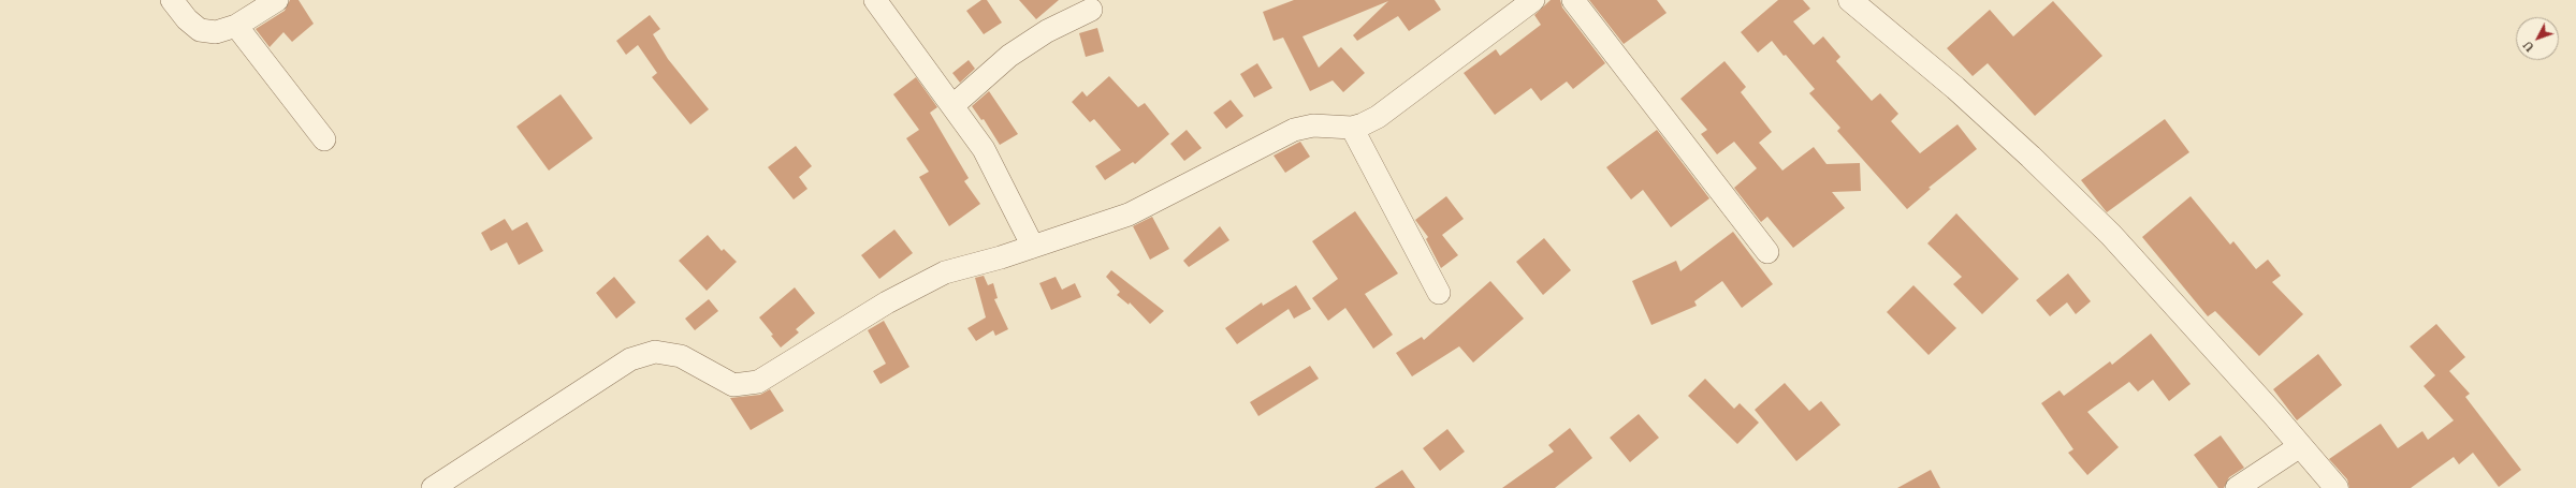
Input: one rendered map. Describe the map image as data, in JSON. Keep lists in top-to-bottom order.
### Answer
{
  "north": "bottom left"
}
